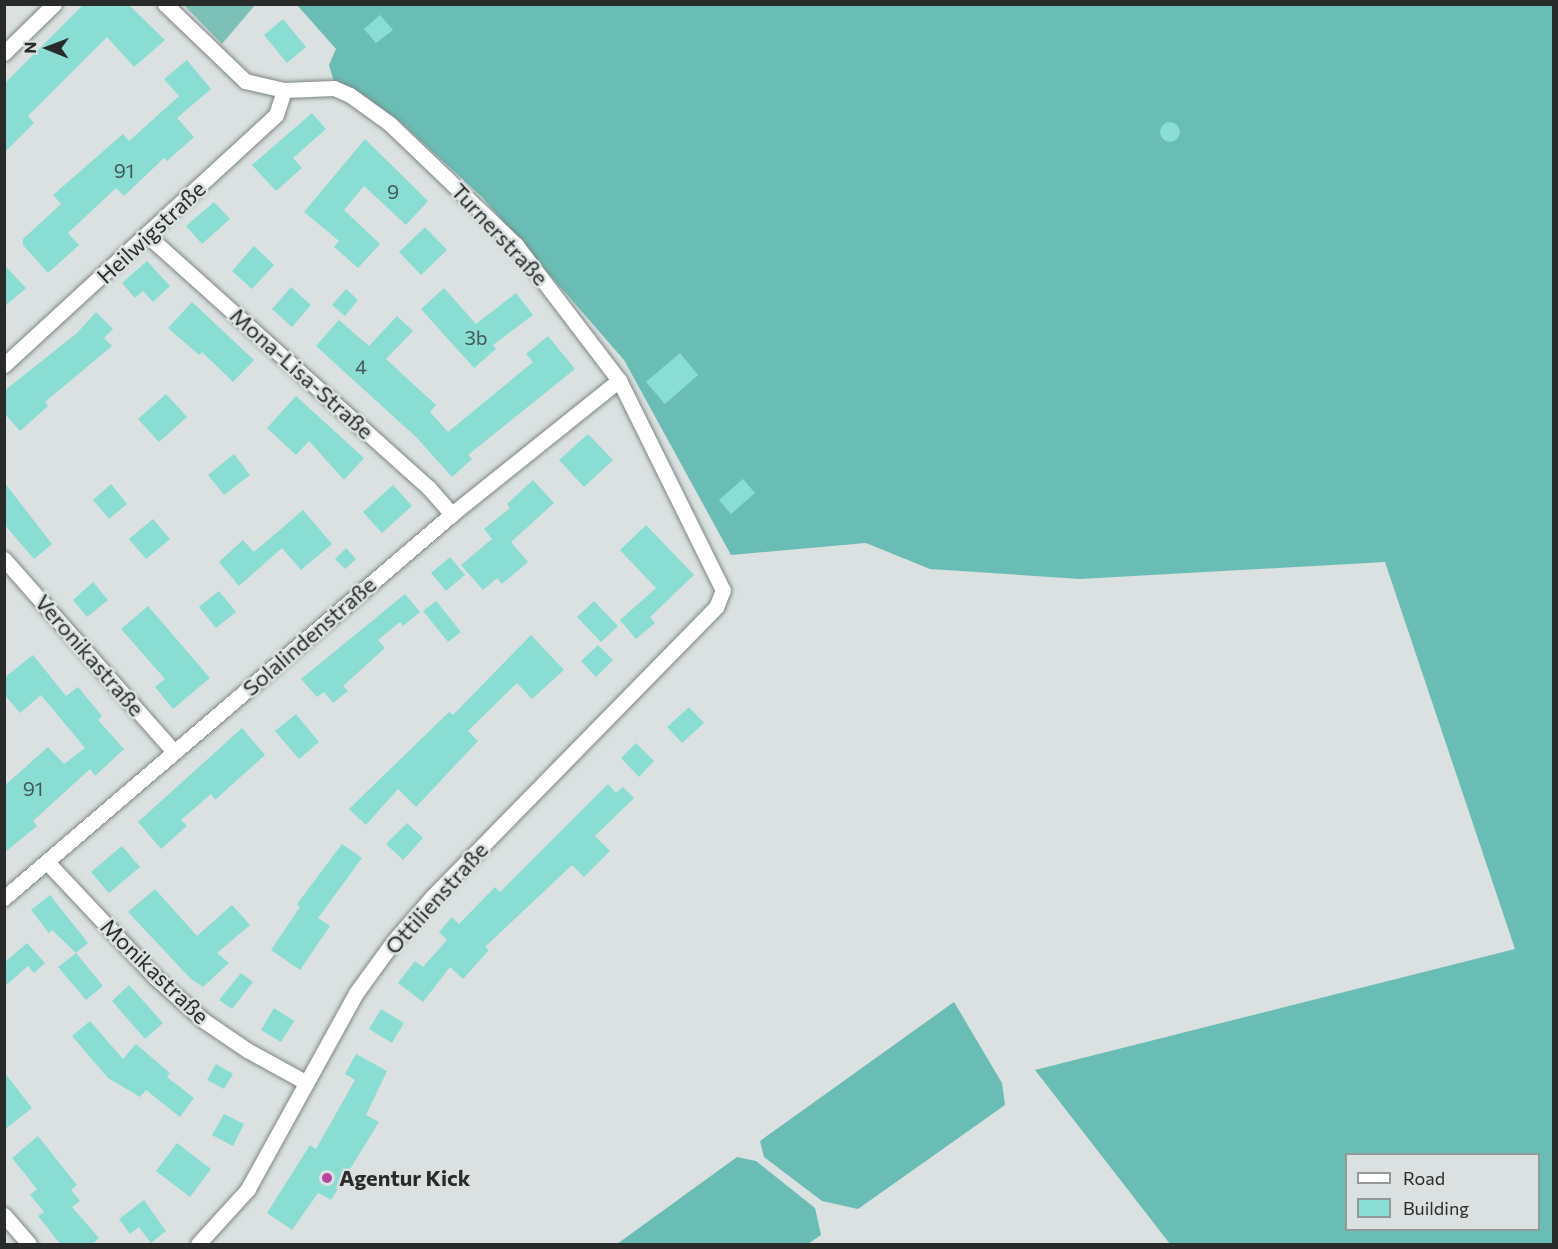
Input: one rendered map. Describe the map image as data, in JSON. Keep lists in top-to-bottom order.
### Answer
{
  "streets": {
    "street": [
      "Heilwigstraße",
      "Turnerstraße",
      "Mona-Lisa-Straße",
      "Solalindenstraße",
      "Veronikastraße",
      "Ottilienstraße",
      "Monikastraße"
    ]
  },
  "crossings": [
    ["Heilwigstraße", "Turnerstraße"],
    ["Heilwigstraße", "Mona-Lisa-Straße"],
    ["Turnerstraße", "Solalindenstraße"],
    ["Turnerstraße", "Ottilienstraße"],
    ["Mona-Lisa-Straße", "Solalindenstraße"],
    ["Solalindenstraße", "Veronikastraße"],
    ["Solalindenstraße", "Monikastraße"],
    ["Ottilienstraße", "Monikastraße"]
  ],
  "places": ["Agentur Kick"],
  "house_numbers": [
    "91",
    "9",
    "3b",
    "4",
    "91"
  ],
  "legend": ["Road", "Building"],
  "north": "left"
}
